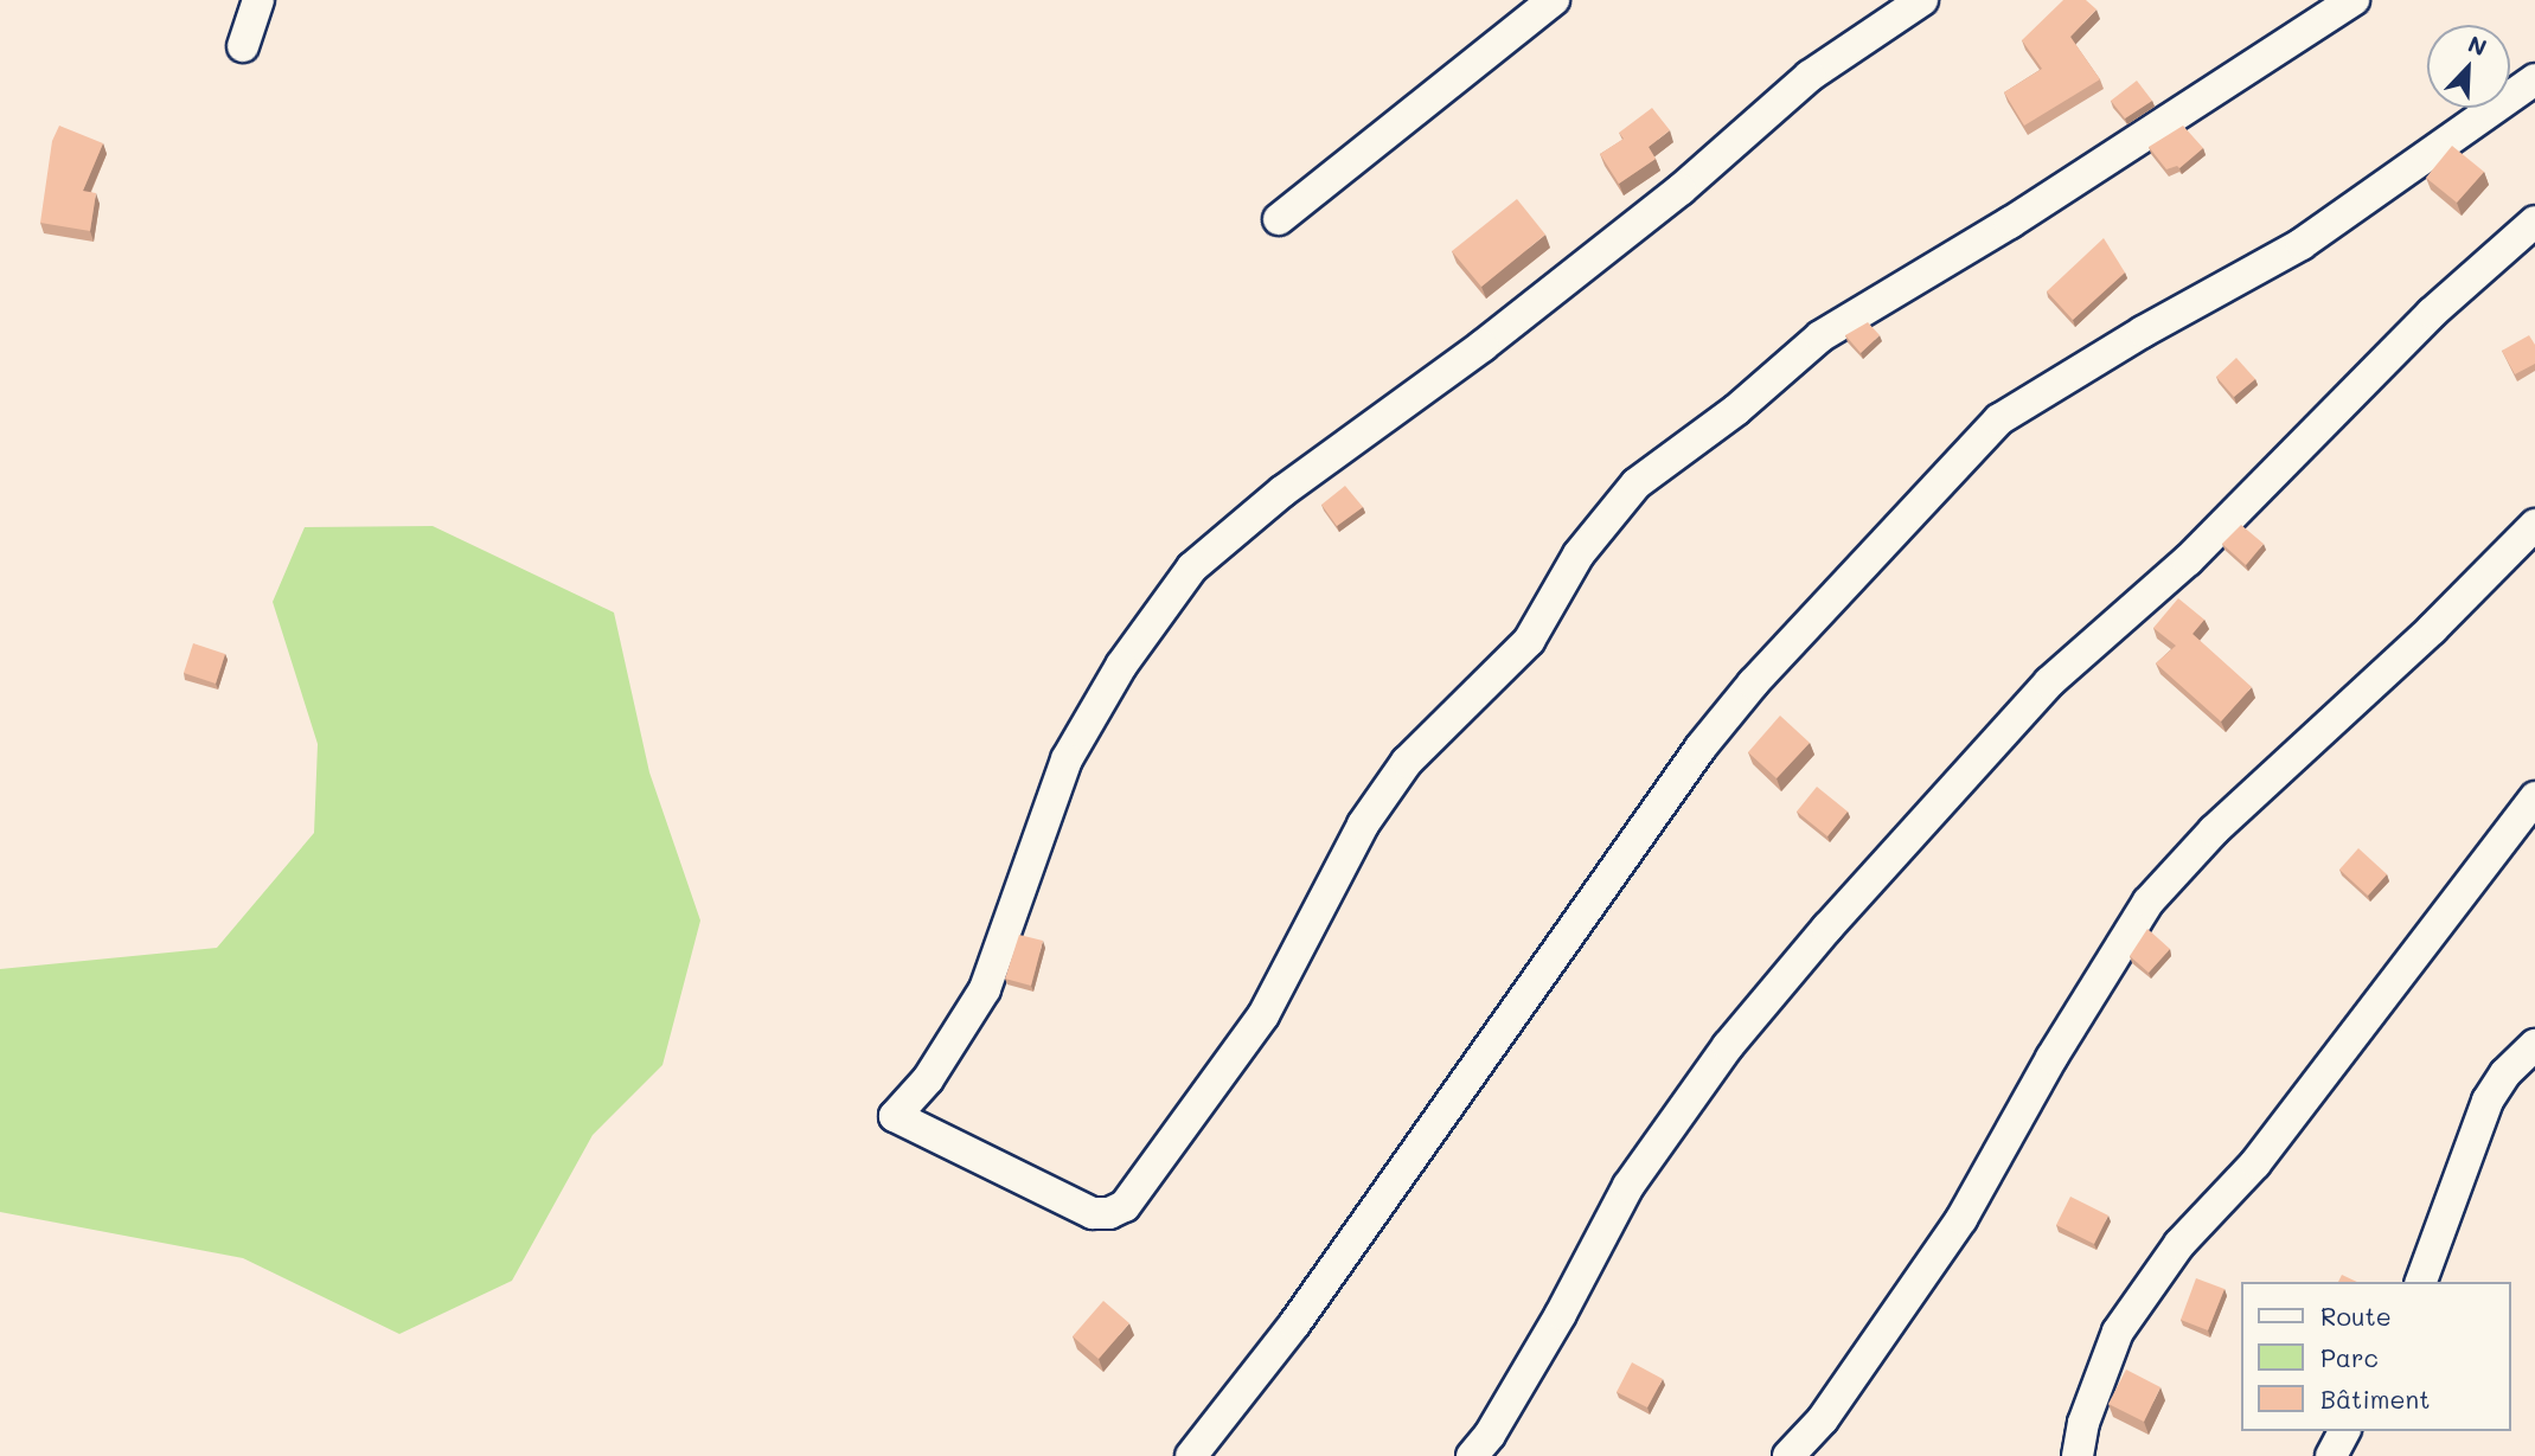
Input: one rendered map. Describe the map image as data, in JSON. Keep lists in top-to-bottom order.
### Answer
{
  "legend": ["Route", "Parc", "Bâtiment"],
  "north": "top right"
}
